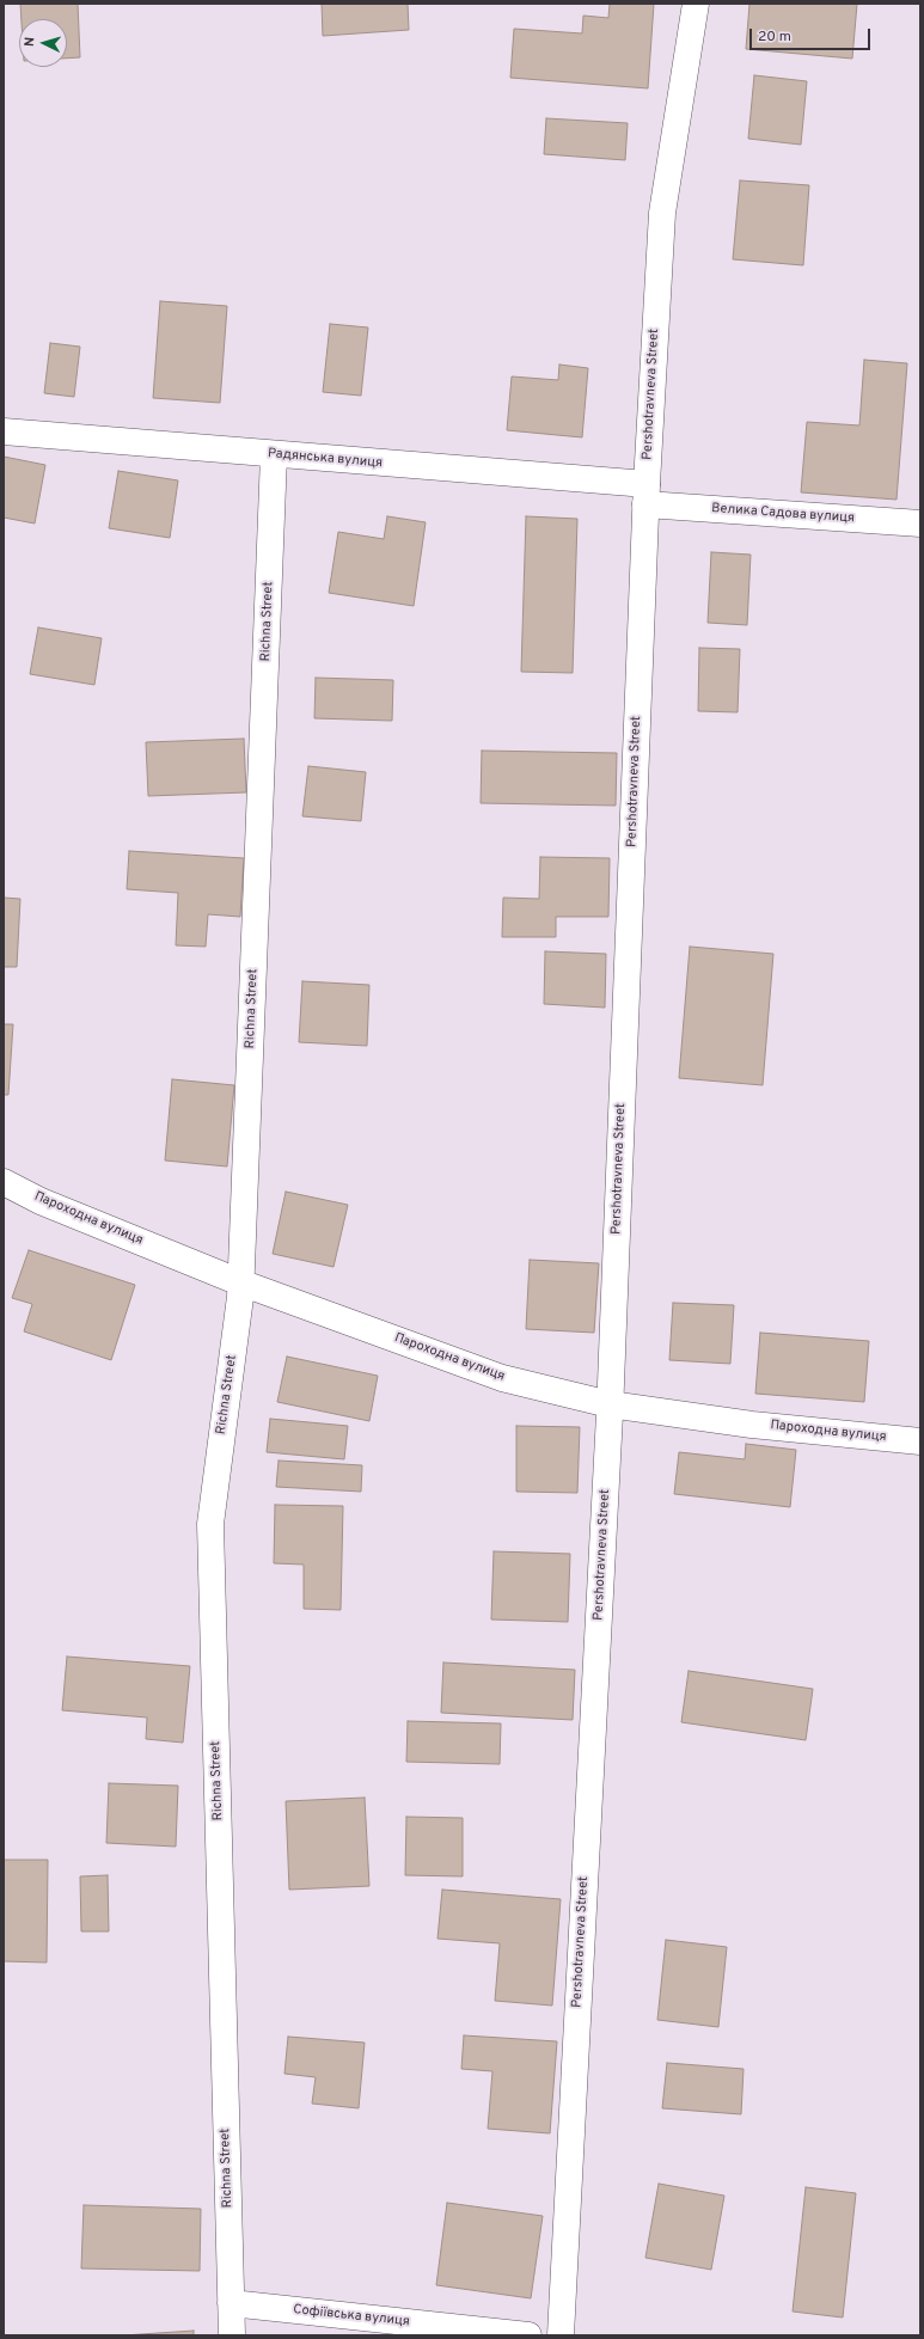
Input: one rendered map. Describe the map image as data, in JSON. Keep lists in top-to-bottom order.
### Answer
{
  "streets": {
    "street": [
      "Pershotravneva Street",
      "Радянська вулиця",
      "Велика Садова вулиця",
      "Richna Street",
      "Пароходна вулиця",
      "Софіївська вулиця"
    ]
  },
  "crossings": [
    ["Pershotravneva Street", "Радянська вулиця"],
    ["Pershotravneva Street", "Велика Садова вулиця"],
    ["Pershotravneva Street", "Пароходна вулиця"],
    ["Радянська вулиця", "Велика Садова вулиця"],
    ["Радянська вулиця", "Richna Street"],
    ["Richna Street", "Пароходна вулиця"],
    ["Richna Street", "Софіївська вулиця"]
  ],
  "scale_bar": "20 m",
  "north": "left"
}
